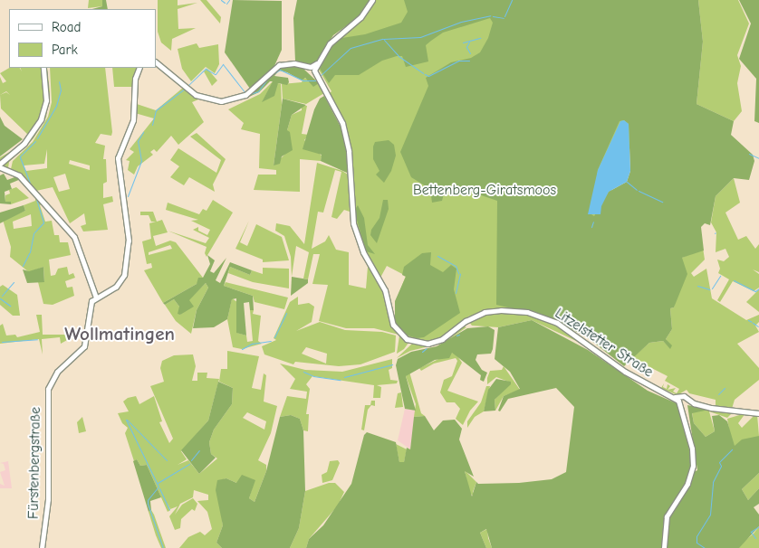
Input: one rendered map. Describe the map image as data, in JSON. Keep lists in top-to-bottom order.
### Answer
{
  "streets": {
    "main road": ["Litzelstetter Straße", "Fürstenbergstraße"]
  },
  "districts": ["Wollmatingen"],
  "parks": ["Bettenberg-Giratsmoos"],
  "legend": ["Road", "Park"]
}
